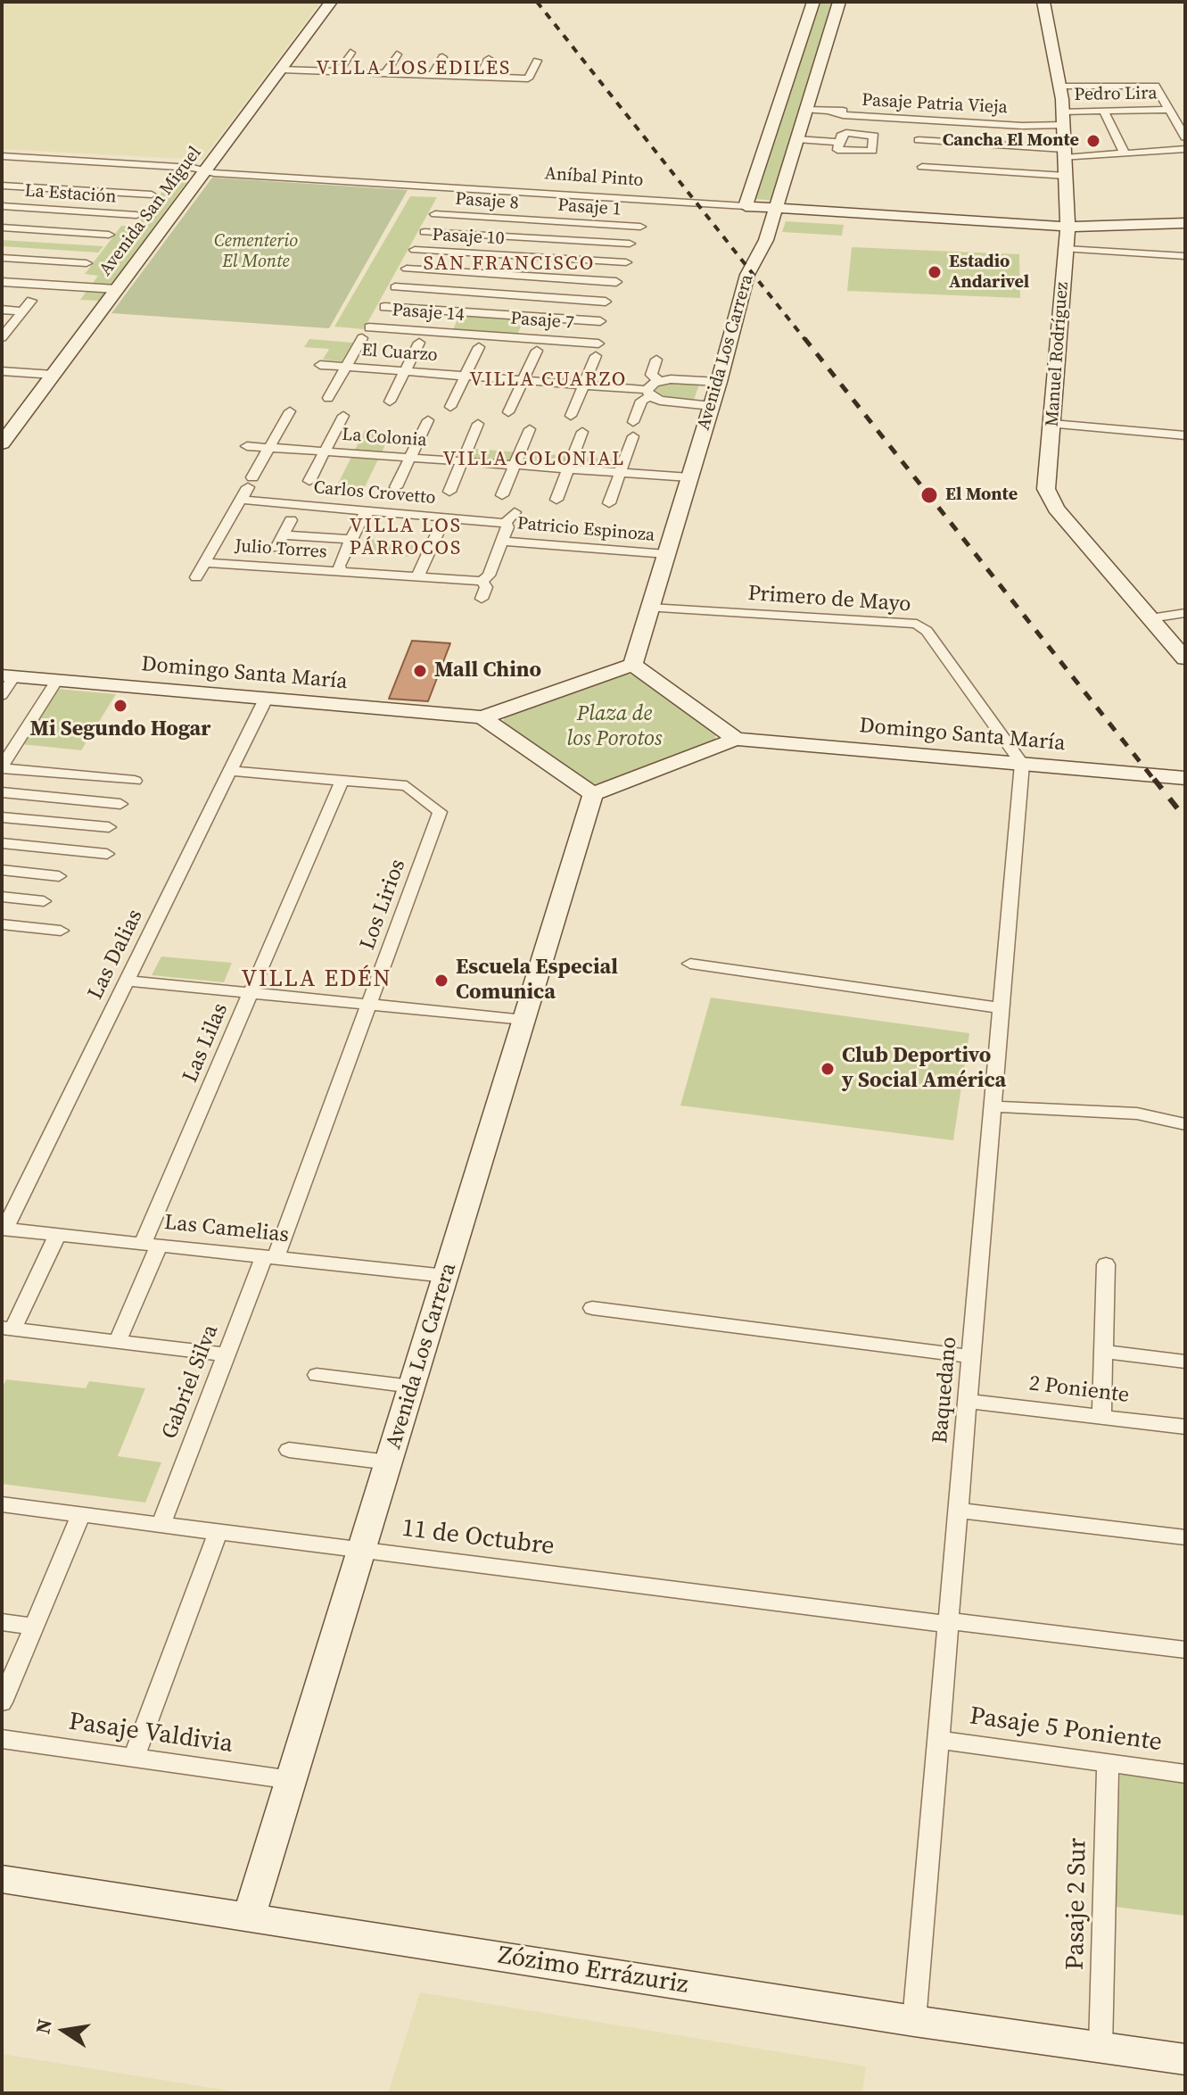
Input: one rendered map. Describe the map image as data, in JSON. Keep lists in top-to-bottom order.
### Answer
{
  "streets": {
    "street": [
      "Pedro Lira",
      "Pasaje Patria Vieja",
      "Aníbal Pinto",
      "La Estación",
      "Pasaje 8",
      "Pasaje 1",
      "Avenida San Miguel",
      "Pasaje 10",
      "Pasaje 14",
      "Pasaje 7",
      "Avenida Los Carrera",
      "El Cuarzo",
      "Manuel Rodríguez",
      "La Colonia",
      "Carlos Crovetto",
      "Patricio Espinoza",
      "Julio Torres",
      "Primero de Mayo",
      "Domingo Santa María",
      "Los Lirios",
      "Las Dalias",
      "Las Lilas",
      "Las Camelias",
      "Gabriel Silva",
      "Baquedano",
      "2 Poniente",
      "11 de Octubre",
      "Pasaje 5 Poniente",
      "Pasaje Valdivia",
      "Pasaje 2 Sur",
      "Zózimo Errázuriz"
    ]
  },
  "crossings": [
    ["Pedro Lira", "Pasaje Patria Vieja"],
    ["Pedro Lira", "Manuel Rodríguez"],
    ["Pasaje Patria Vieja", "Avenida Los Carrera"],
    ["Pasaje Patria Vieja", "Manuel Rodríguez"],
    ["Aníbal Pinto", "Pasaje 8"],
    ["Aníbal Pinto", "Pasaje 1"],
    ["Aníbal Pinto", "Avenida San Miguel"],
    ["Aníbal Pinto", "Avenida Los Carrera"],
    ["Aníbal Pinto", "Manuel Rodríguez"],
    ["Pasaje 8", "Pasaje 1"],
    ["Pasaje 14", "Pasaje 7"],
    ["Avenida Los Carrera", "El Cuarzo"],
    ["Avenida Los Carrera", "La Colonia"],
    ["Avenida Los Carrera", "Patricio Espinoza"],
    ["Avenida Los Carrera", "Primero de Mayo"],
    ["Avenida Los Carrera", "Las Camelias"],
    ["Avenida Los Carrera", "11 de Octubre"],
    ["Avenida Los Carrera", "Pasaje Valdivia"],
    ["Avenida Los Carrera", "Zózimo Errázuriz"],
    ["Carlos Crovetto", "Patricio Espinoza"],
    ["Primero de Mayo", "Domingo Santa María"],
    ["Primero de Mayo", "Baquedano"],
    ["Domingo Santa María", "Las Dalias"],
    ["Domingo Santa María", "Baquedano"],
    ["Los Lirios", "Las Dalias"],
    ["Los Lirios", "Las Lilas"],
    ["Los Lirios", "Las Camelias"],
    ["Los Lirios", "Gabriel Silva"],
    ["Las Dalias", "Las Camelias"],
    ["Las Lilas", "Las Camelias"],
    ["Las Camelias", "Gabriel Silva"],
    ["Gabriel Silva", "11 de Octubre"],
    ["Baquedano", "2 Poniente"],
    ["Baquedano", "11 de Octubre"],
    ["Baquedano", "Pasaje 5 Poniente"],
    ["Baquedano", "Zózimo Errázuriz"],
    ["Pasaje 5 Poniente", "Pasaje 2 Sur"],
    ["Pasaje 2 Sur", "Zózimo Errázuriz"]
  ],
  "districts": [
    "VILLA LOS EDILES",
    "SAN FRANCISCO",
    "VILLA CUARZO",
    "VILLA COLONIAL",
    "VILLA LOS PÁRROCOS",
    "VILLA EDÉN"
  ],
  "parks": ["Cementerio El Monte", "Plaza de los Porotos"],
  "places": [
    "Cancha El Monte",
    "Estadio Andarivel",
    "El Monte",
    "Mall Chino",
    "Mi Segundo Hogar",
    "Escuela Especial Comunica",
    "Club Deportivo y Social América"
  ],
  "north": "left"
}
